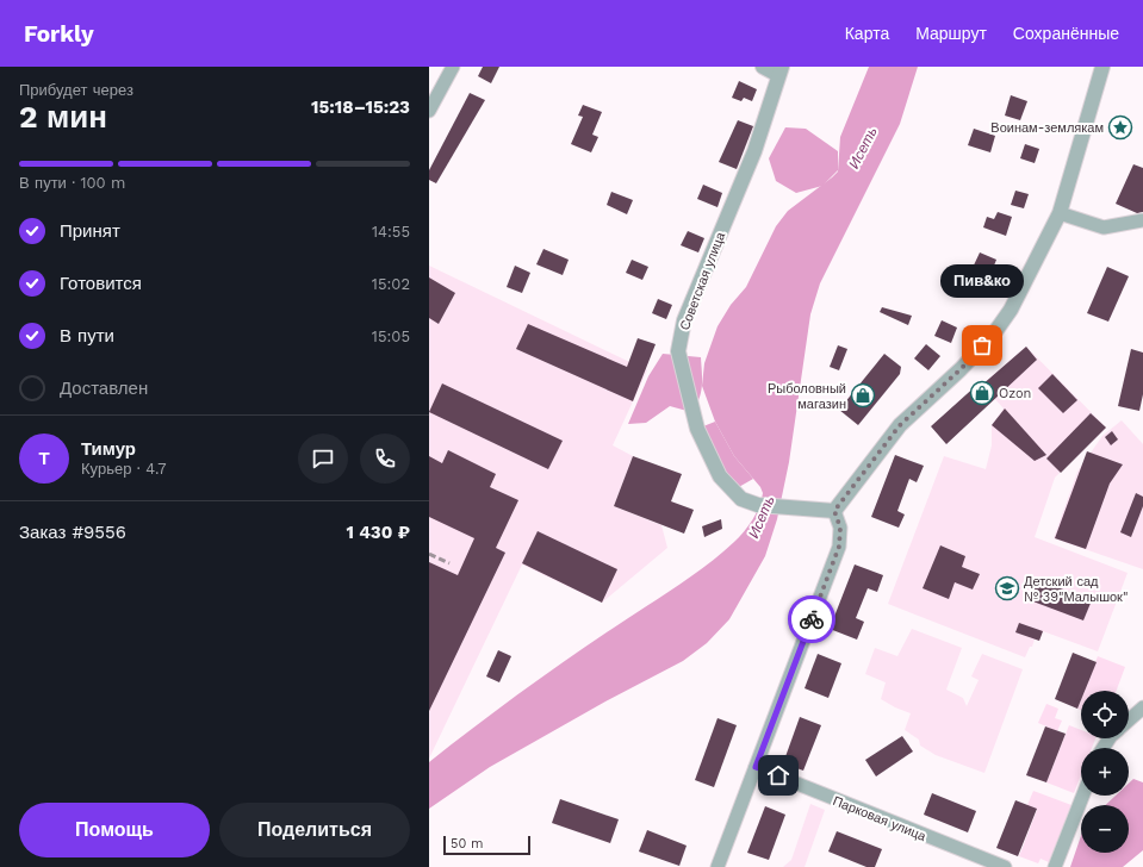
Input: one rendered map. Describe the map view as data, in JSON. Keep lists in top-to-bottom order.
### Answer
{
  "streets": {
    "street": ["Советская улица", "Парковая улица"]
  },
  "water": ["Исеть"],
  "places": {
    "place": ["Воинам-землякам"],
    "other": ["Пив&ко"],
    "shop": ["Ozon", "Рыболовный магазин"],
    "school or university": ["Детский сад № 39\"Малышок\""]
  },
  "scale_bar": "50 m",
  "page": {
    "header": "Forkly",
    "nav": ["Карта", "Маршрут", "Сохранённые"],
    "heading": ["2 мин", "Прибудет через", "15:18–15:23"],
    "panel": [
      "Тимур",
      "Курьер · 4.7",
      "Заказ #9556",
      "1 430 ₽"
    ],
    "bar": "В пути · 100 m",
    "list": [
      ["Принят", "14:55"],
      ["Готовится", "15:02"],
      ["В пути", "15:05"],
      "Доставлен"
    ],
    "bubble": "Пив&ко",
    "round": "Т",
    "map_buttons": ["+", "−"],
    "buttons": ["Помощь", "Поделиться"],
    "scale": "50 m"
  }
}
